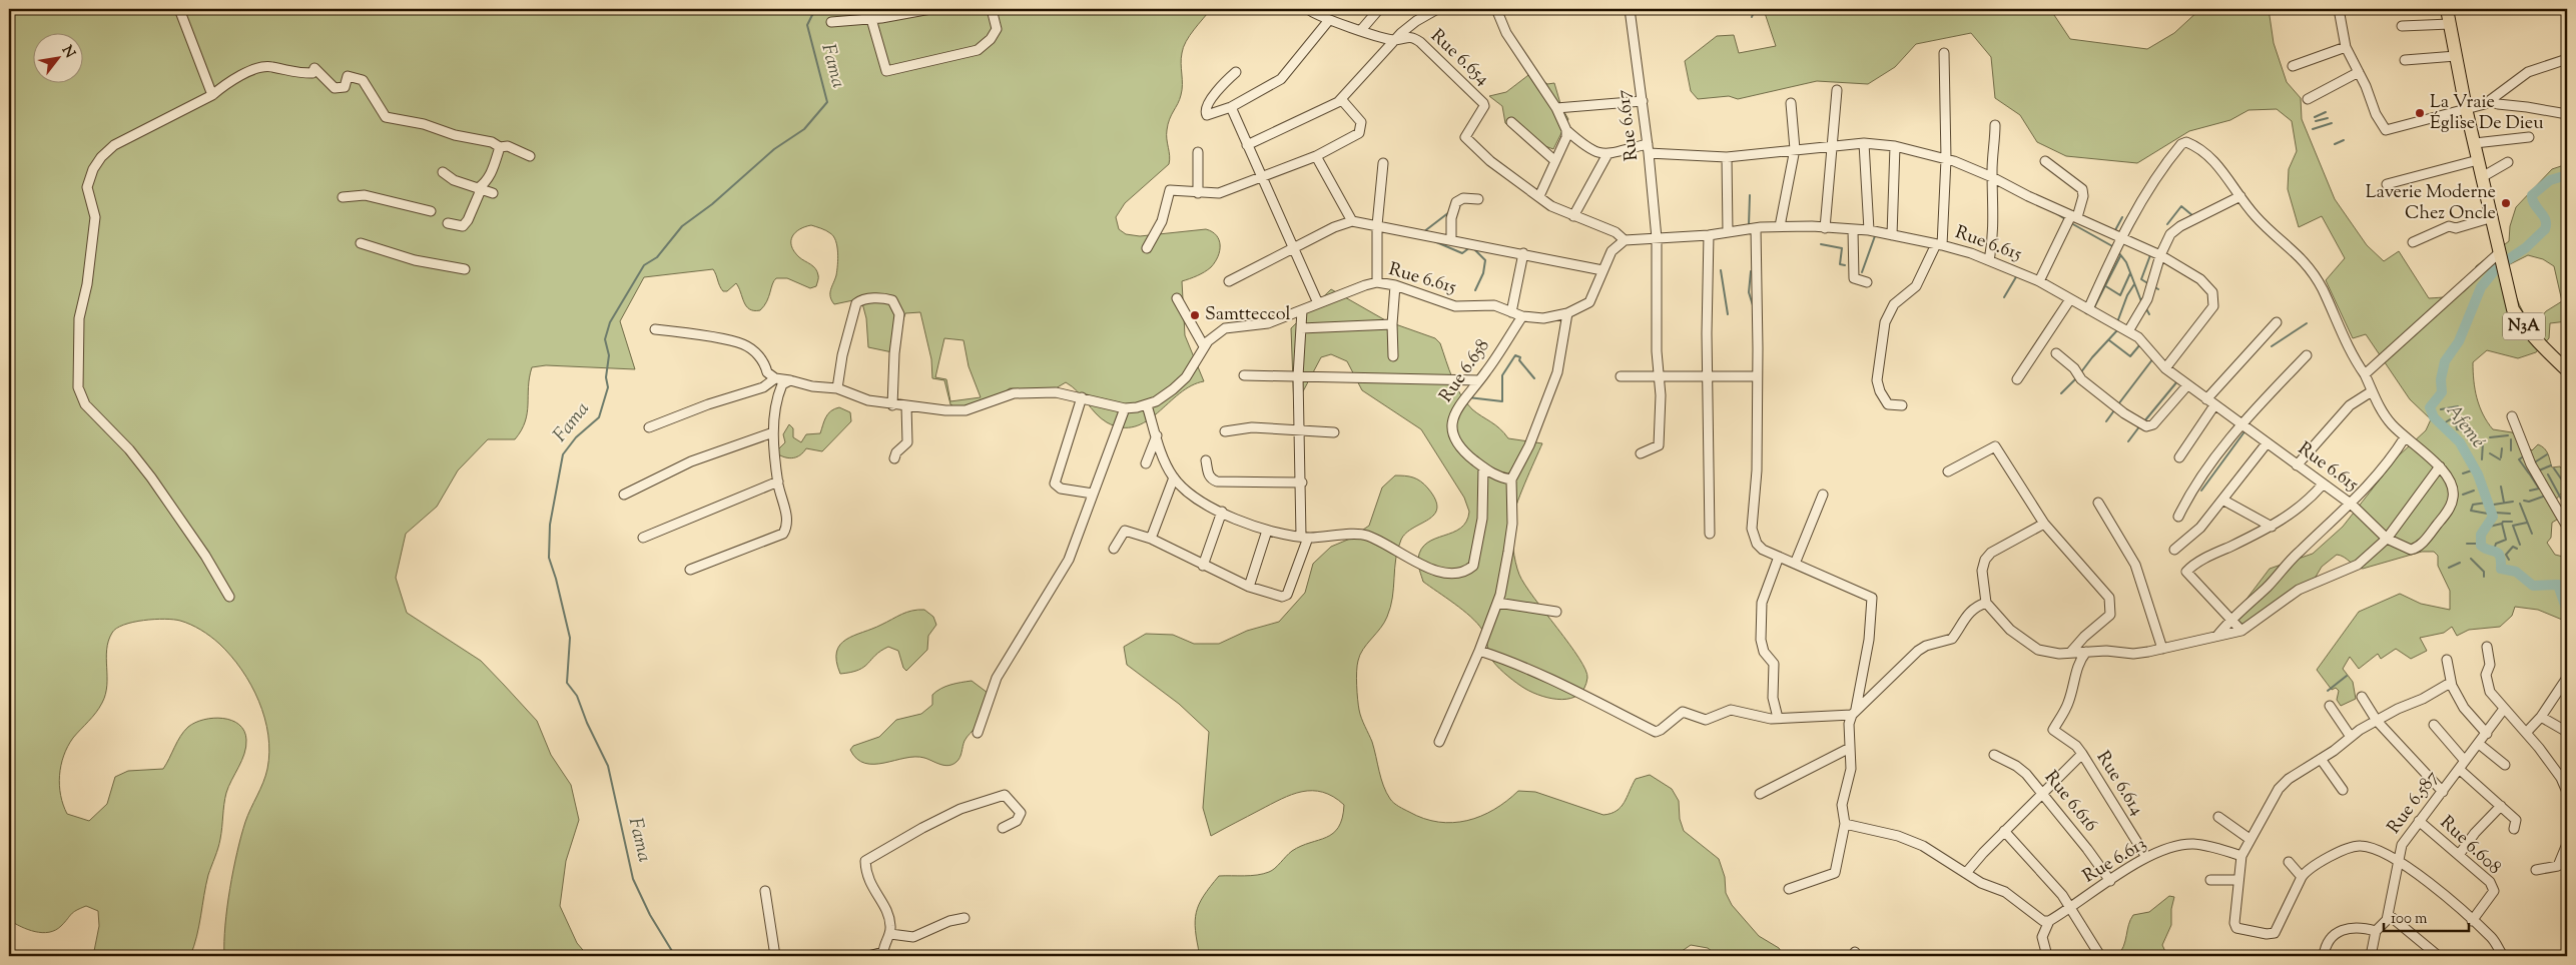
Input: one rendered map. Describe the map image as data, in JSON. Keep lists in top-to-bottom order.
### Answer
{
  "streets": {
    "highway": ["N3A"],
    "street": [
      "Rue 6.654",
      "Rue 6.617",
      "Rue 6.615",
      "Rue 6.658",
      "Rue 6.614",
      "Rue 6.616",
      "Rue 6.587",
      "Rue 6.608",
      "Rue 6.613"
    ]
  },
  "crossings": [
    ["Rue 6.654", "Rue 6.615"],
    ["Rue 6.617", "Rue 6.615"],
    ["Rue 6.615", "Rue 6.658"],
    ["Rue 6.614", "Rue 6.613"],
    ["Rue 6.616", "Rue 6.613"],
    ["Rue 6.587", "Rue 6.608"]
  ],
  "water": ["Fama", "Afemé"],
  "places": ["La Vraie Église De Dieu", "Laverie Moderne Chez Oncle", "Samtteccol"],
  "scale_bar": "100 m",
  "north": "top right"
}
